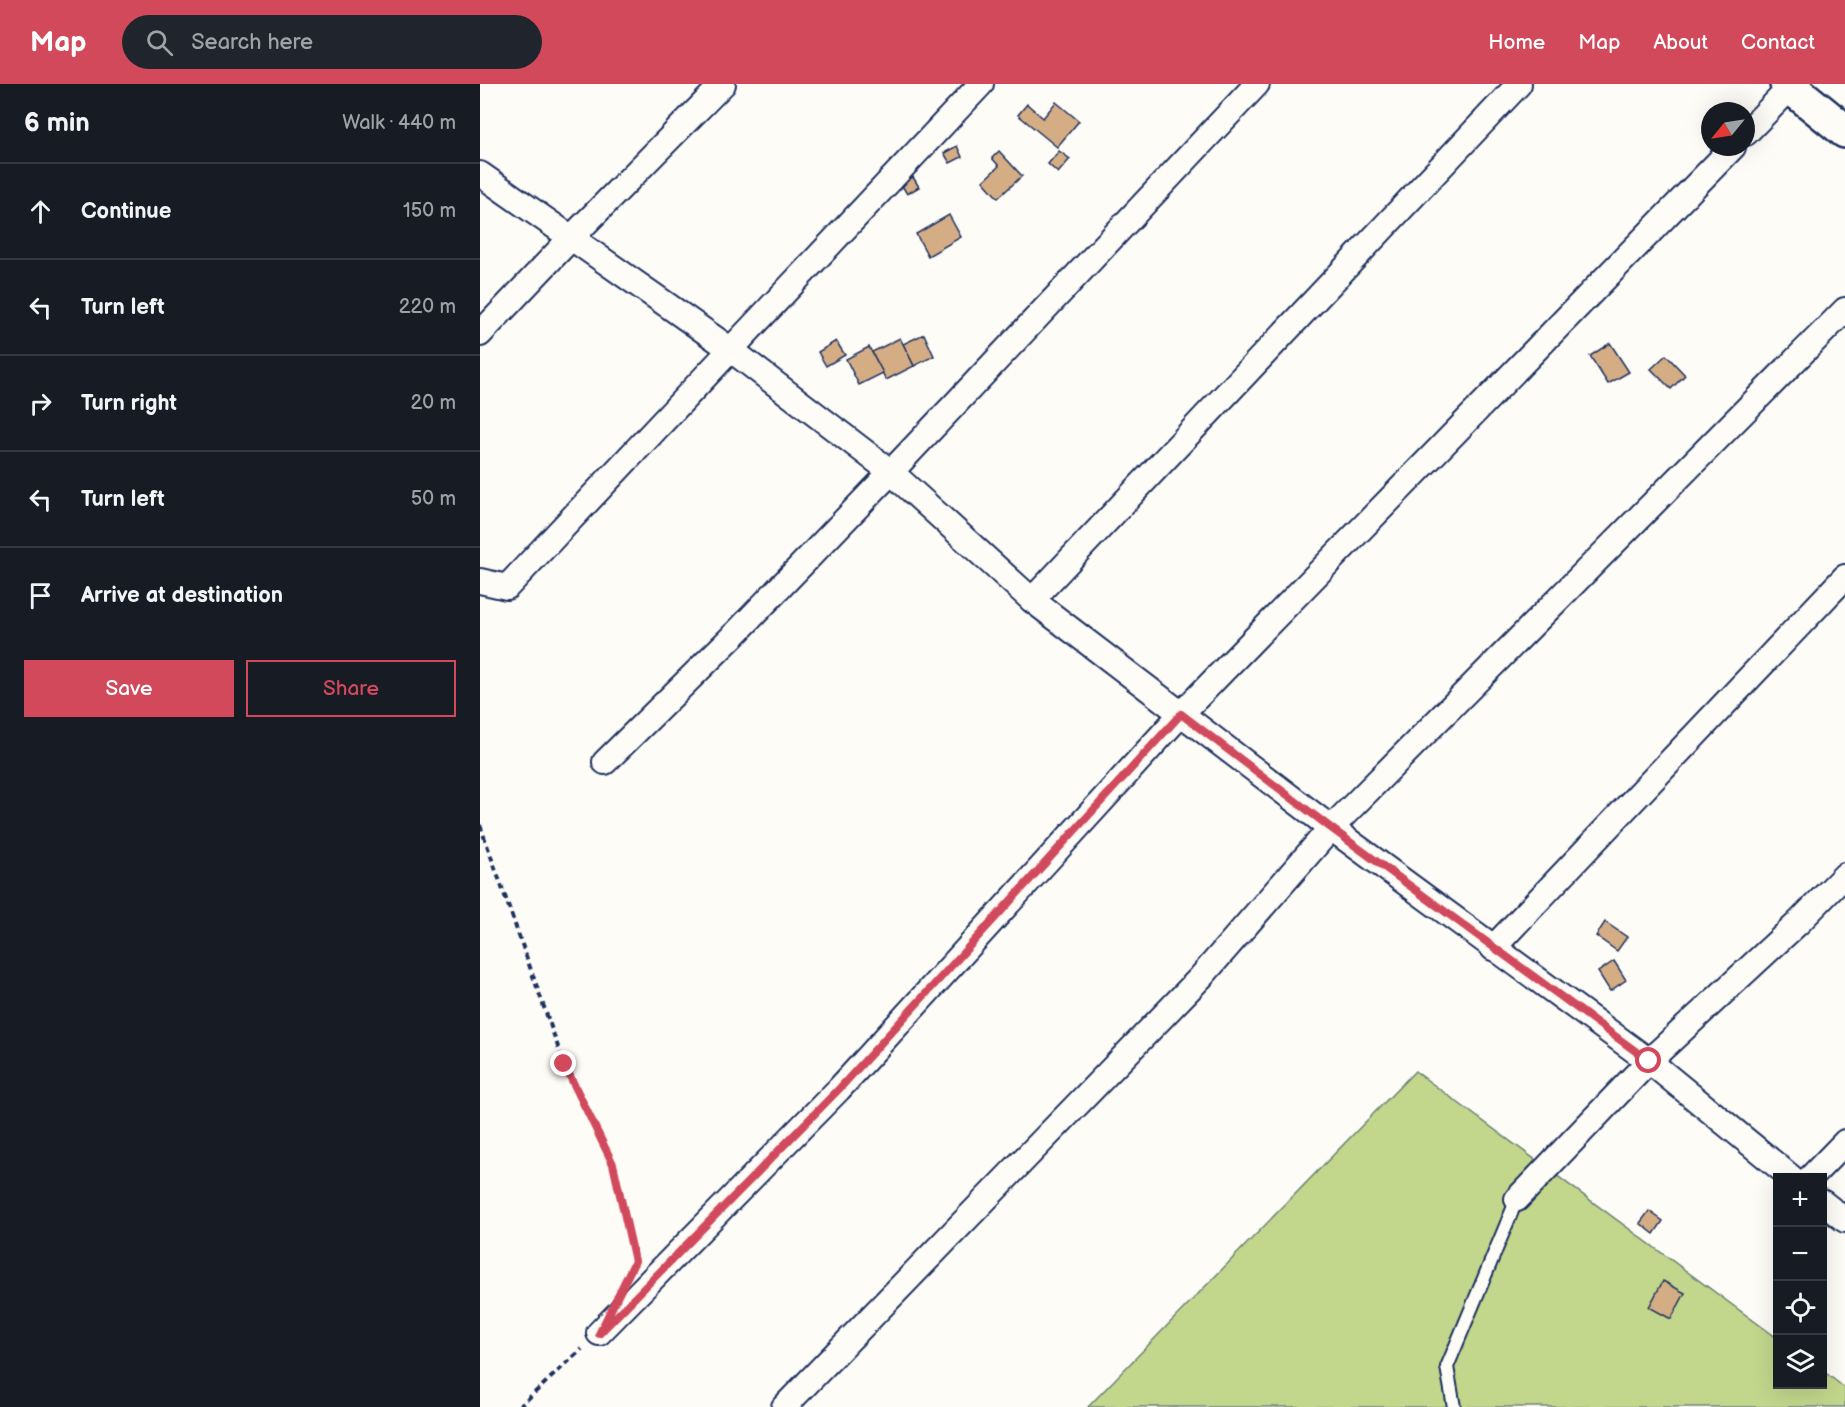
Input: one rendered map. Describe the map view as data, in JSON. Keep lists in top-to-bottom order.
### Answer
{
  "north": "bottom left",
  "page": {
    "header": "Map",
    "search": "Search here",
    "nav": [
      "Home",
      "Map",
      "About",
      "Contact"
    ],
    "heading": ["6 min", "Walk · 440 m"],
    "list": [
      ["Continue", "150 m"],
      ["Turn left", "220 m"],
      ["Turn right", "20 m"],
      ["Turn left", "50 m"],
      "Arrive at destination"
    ],
    "buttons": ["Save", "Share"],
    "map_buttons": ["+", "−"]
  }
}
